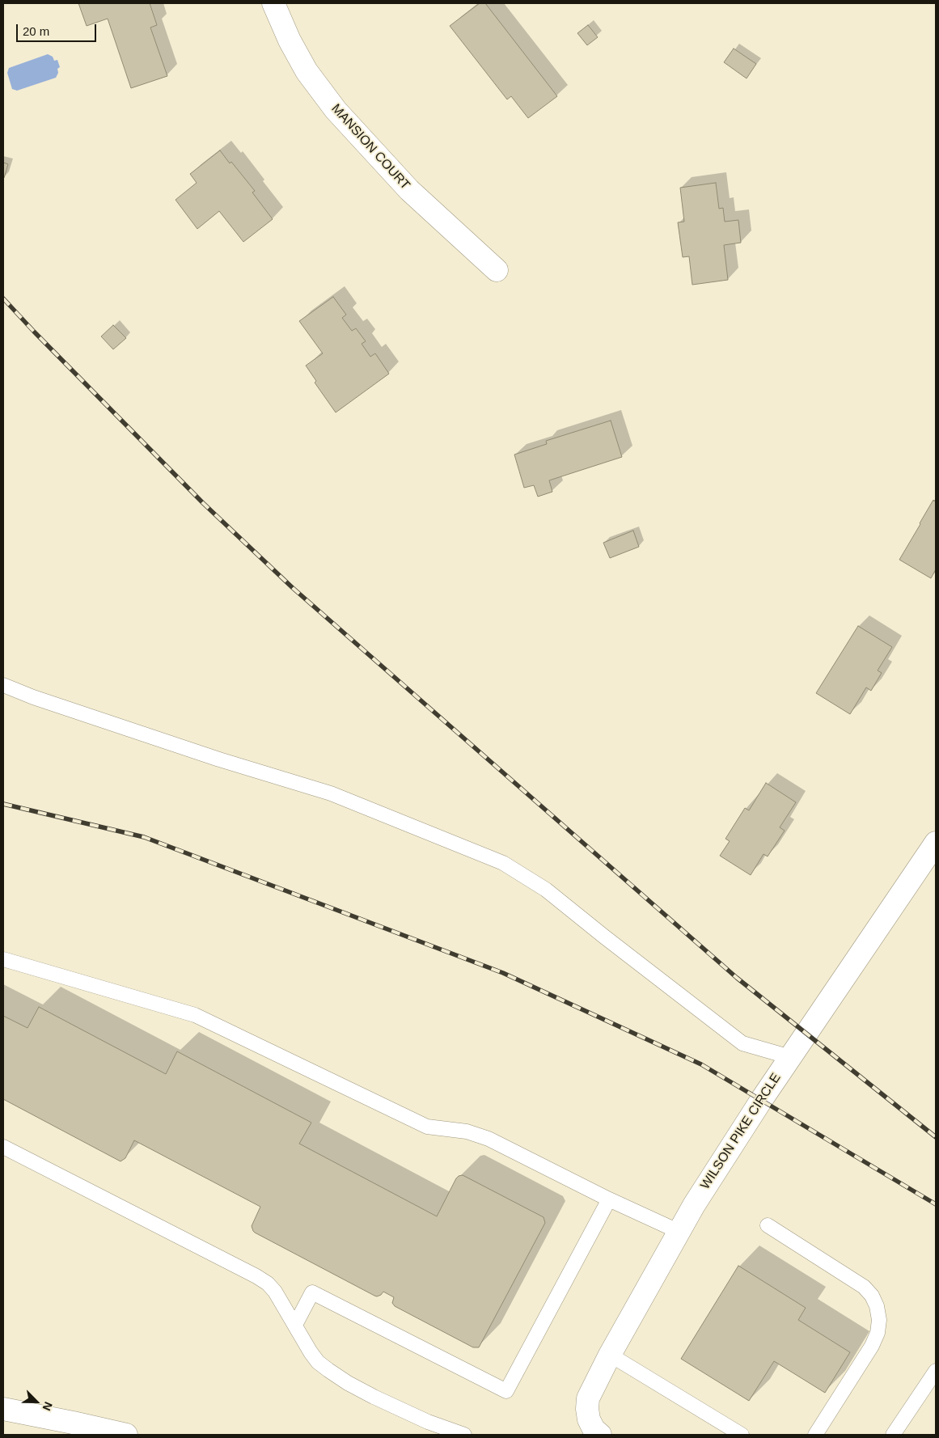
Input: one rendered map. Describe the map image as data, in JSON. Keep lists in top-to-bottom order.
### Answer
{
  "streets": {
    "main road": ["MANSION COURT", "WILSON PIKE CIRCLE"]
  },
  "scale_bar": "20 m",
  "north": "bottom right"
}
